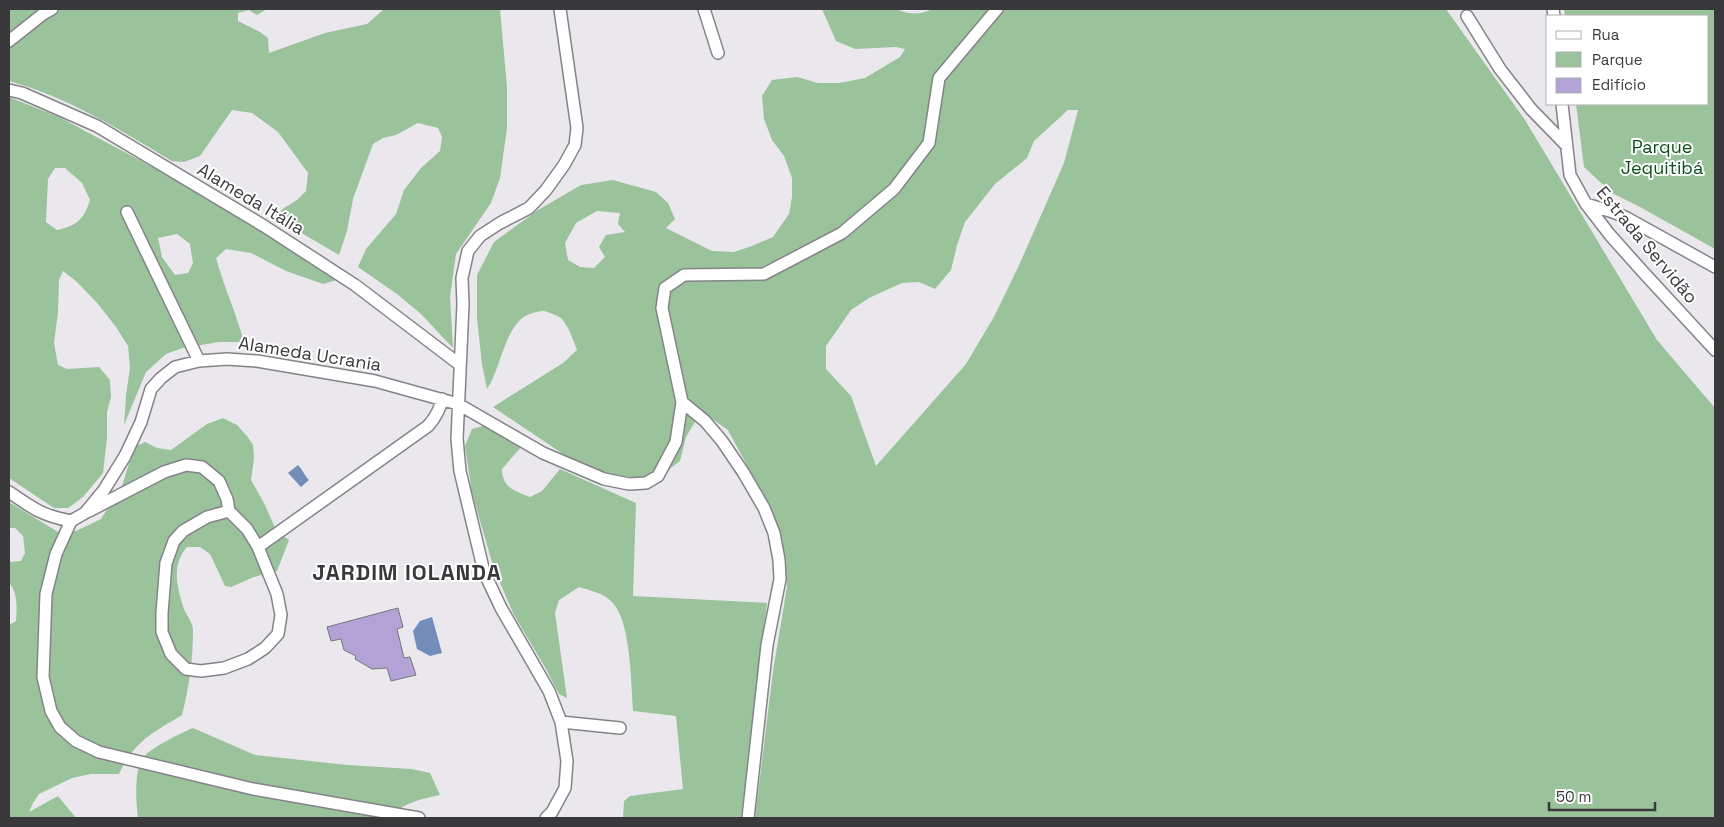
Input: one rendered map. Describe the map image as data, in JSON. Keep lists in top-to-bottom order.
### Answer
{
  "streets": {
    "street": ["Alameda Itália", "Estrada Servidão", "Alameda Ucrania"]
  },
  "districts": ["JARDIM IOLANDA"],
  "parks": ["Parque Jequitibá"],
  "legend": ["Rua", "Parque", "Edifício"],
  "scale_bar": "50 m"
}
